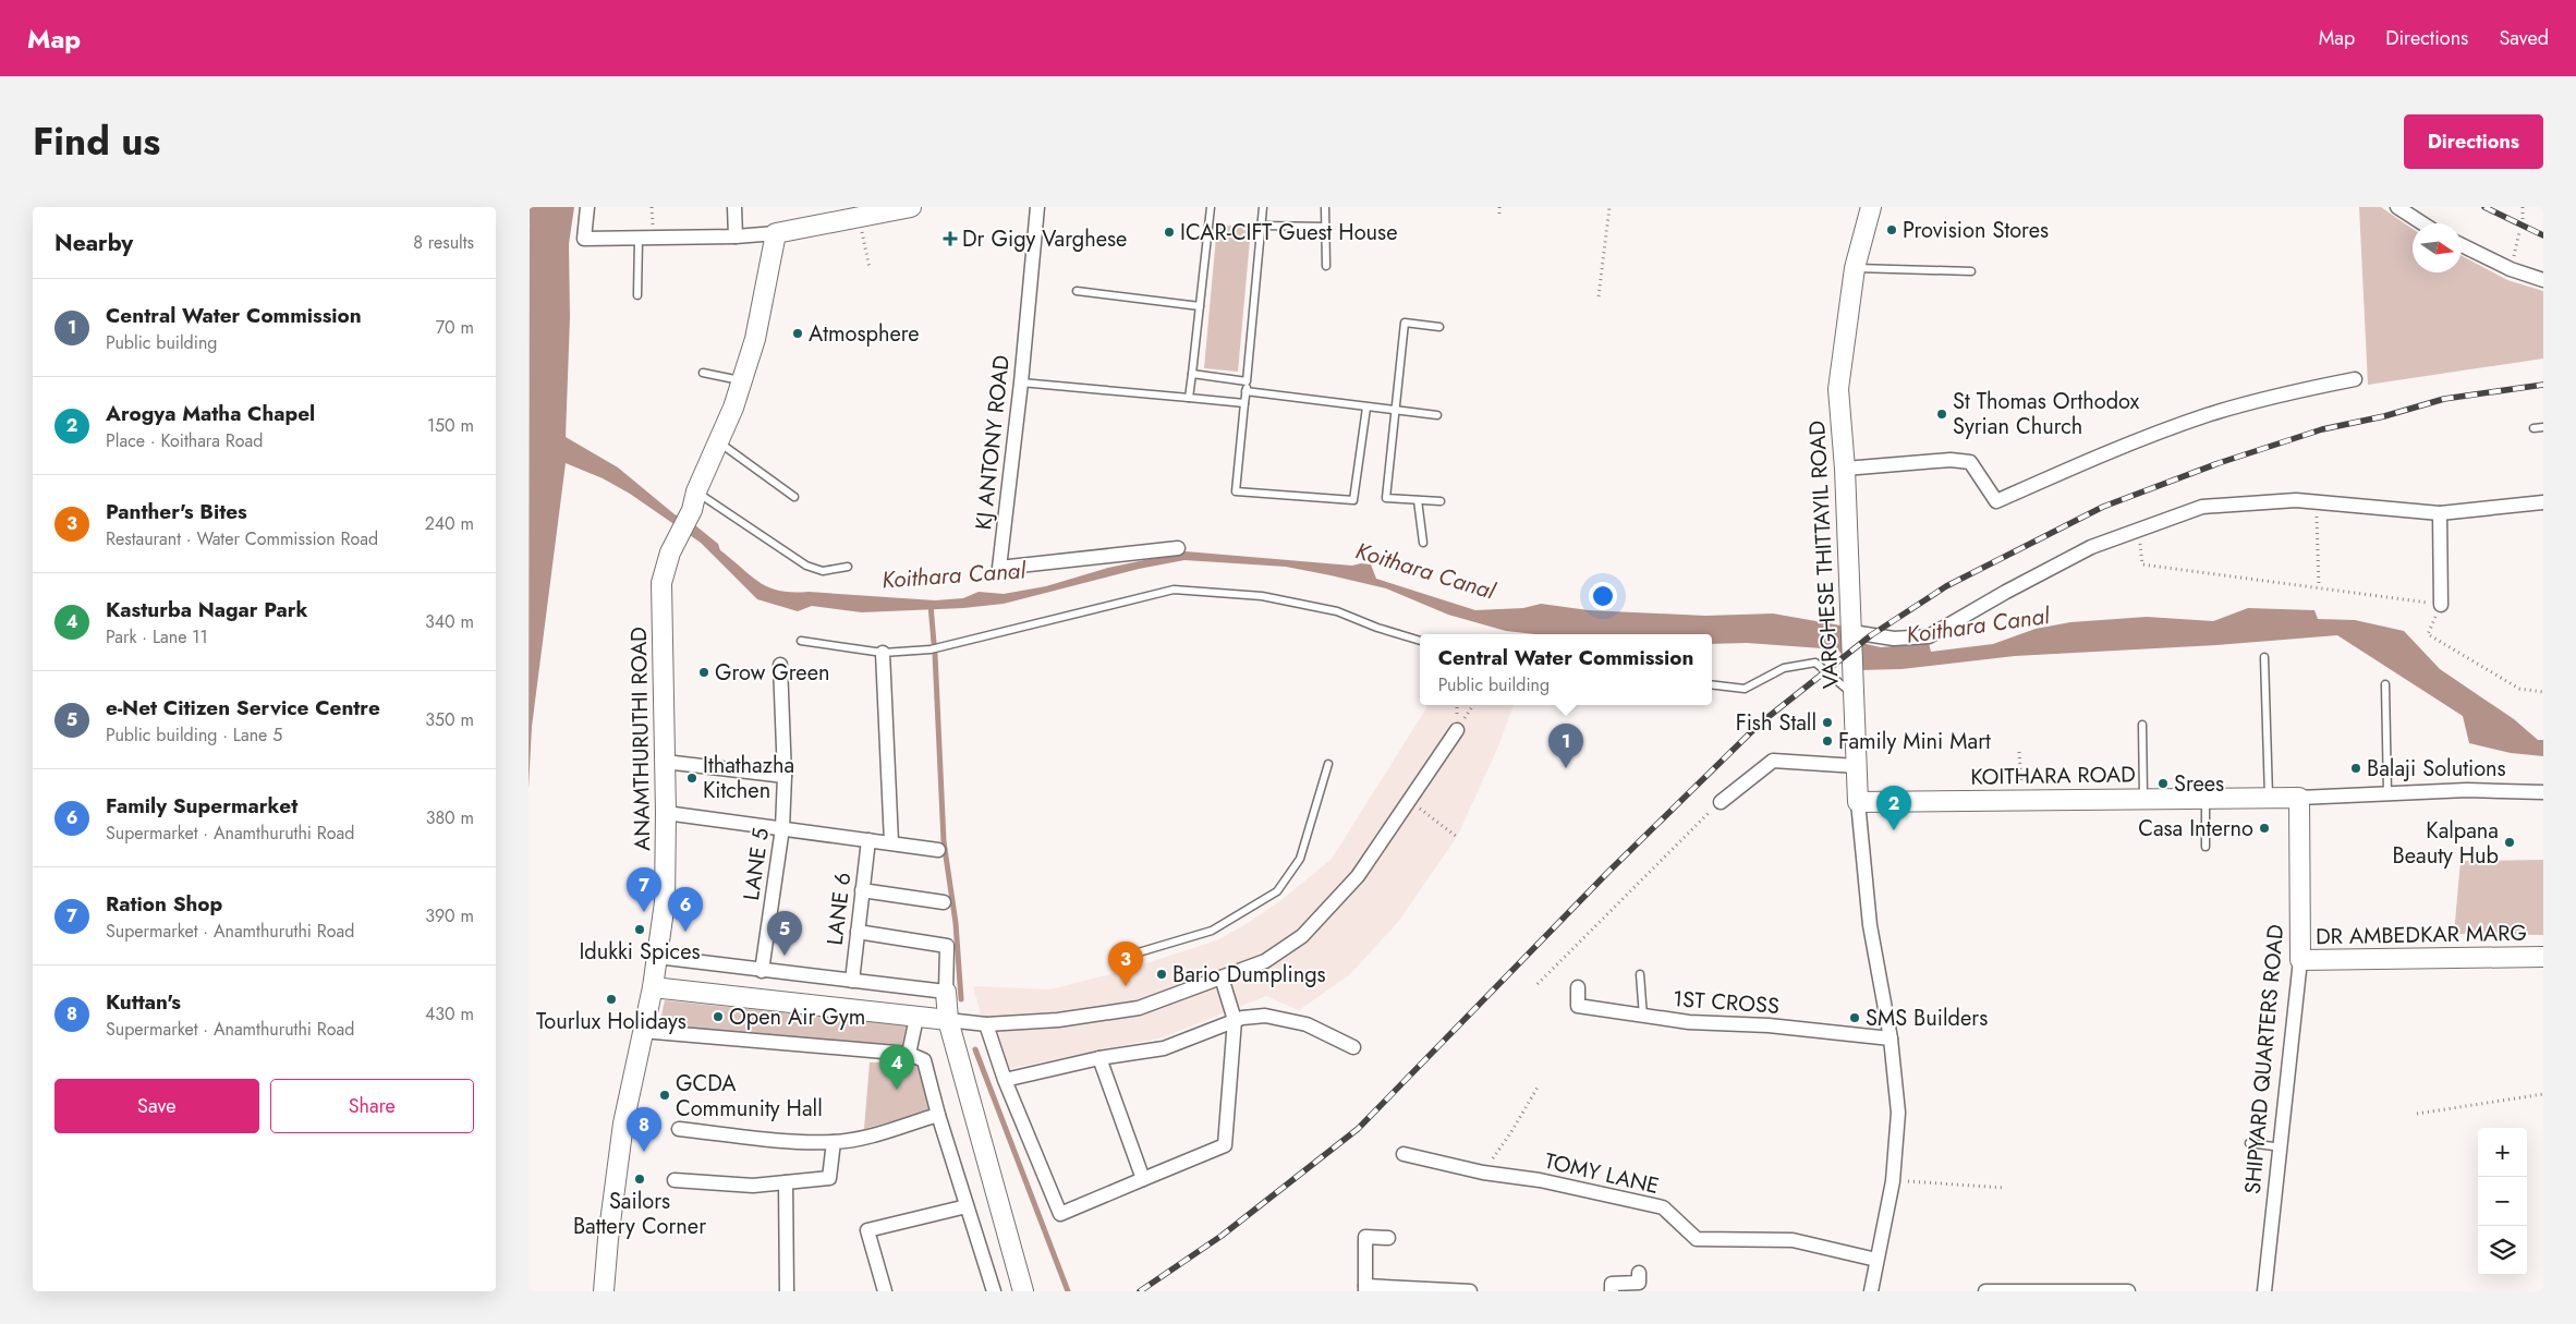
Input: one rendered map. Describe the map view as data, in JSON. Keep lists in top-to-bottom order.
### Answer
{
  "streets": {
    "street": [
      "KJ ANTONY ROAD",
      "VARGHESE THITTAYIL ROAD",
      "ANAMTHURUTHI ROAD",
      "KOITHARA ROAD",
      "LANE 5",
      "LANE 6",
      "DR AMBEDKAR MARG",
      "1ST CROSS",
      "SHIPYARD QUARTERS ROAD",
      "TOMY LANE"
    ]
  },
  "crossings": [
    ["VARGHESE THITTAYIL ROAD", "KOITHARA ROAD"],
    ["VARGHESE THITTAYIL ROAD", "1ST CROSS"],
    ["VARGHESE THITTAYIL ROAD", "TOMY LANE"],
    ["KOITHARA ROAD", "SHIPYARD QUARTERS ROAD"],
    ["DR AMBEDKAR MARG", "SHIPYARD QUARTERS ROAD"]
  ],
  "water": ["Koithara Canal"],
  "places": {
    "other": [
      "Provision Stores",
      "ICAR-CIFT Guest House",
      "Atmosphere",
      "St Thomas Orthodox Syrian Church",
      "Grow Green",
      "Fish Stall",
      "Family Mini Mart",
      "Balaji Solutions",
      "Ithathazha Kitchen",
      "Srees",
      "Casa Interno",
      "Kalpana Beauty Hub",
      "Idukki Spices",
      "Bario Dumplings",
      "Tourlux Holidays",
      "Open Air Gym",
      "SMS Builders",
      "GCDA Community Hall",
      "Sailors Battery Corner"
    ],
    "health": ["Dr Gigy Varghese"]
  },
  "north": "right",
  "page": {
    "header": "Map",
    "nav": ["Map", "Directions", "Saved"],
    "title": "Find us",
    "buttons": [
      "Directions",
      ["Save", "Share"]
    ],
    "heading": ["Nearby", "8 results"],
    "list": [
      {
        "mark": "1",
        "name": "Central Water Commission",
        "note": "Public building",
        "value": "70 m"
      },
      {
        "mark": "2",
        "name": "Arogya Matha Chapel",
        "note": "Place · Koithara Road",
        "value": "150 m"
      },
      {
        "mark": "3",
        "name": "Panther's Bites",
        "note": "Restaurant · Water Commission Road",
        "value": "240 m"
      },
      {
        "mark": "4",
        "name": "Kasturba Nagar Park",
        "note": "Park · Lane 11",
        "value": "340 m"
      },
      {
        "mark": "5",
        "name": "e-Net Citizen Service Centre",
        "note": "Public building · Lane 5",
        "value": "350 m"
      },
      {
        "mark": "6",
        "name": "Family Supermarket",
        "note": "Supermarket · Anamthuruthi Road",
        "value": "380 m"
      },
      {
        "mark": "7",
        "name": "Ration Shop",
        "note": "Supermarket · Anamthuruthi Road",
        "value": "390 m"
      },
      {
        "mark": "8",
        "name": "Kuttan's",
        "note": "Supermarket · Anamthuruthi Road",
        "value": "430 m"
      }
    ],
    "popup": ["Central Water Commission", "Public building"],
    "pins": [
      "1",
      "2",
      "7",
      "6",
      "5",
      "3",
      "4",
      "8"
    ],
    "map_buttons": ["+", "−"]
  }
}
